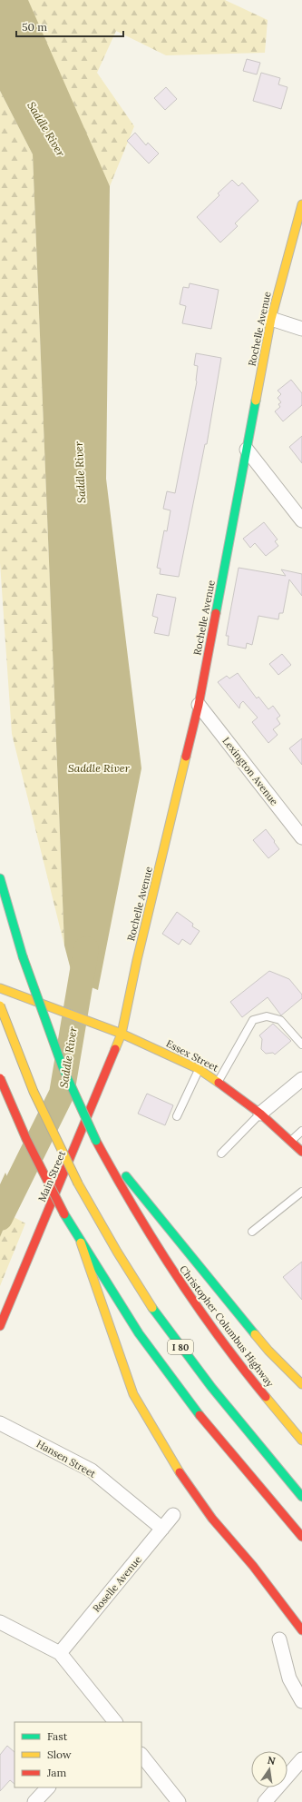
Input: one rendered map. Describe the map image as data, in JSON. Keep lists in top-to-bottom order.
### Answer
{
  "streets": {
    "main road": [
      "Rochelle Avenue",
      "Essex Street",
      "Main Street",
      "Christopher Columbus Highway",
      "I 80"
    ],
    "street": ["Lexington Avenue", "Hansen Street", "Roselle Avenue"]
  },
  "crossings": [
    ["Rochelle Avenue", "Lexington Avenue"],
    ["Rochelle Avenue", "Essex Street"],
    ["Rochelle Avenue", "Main Street"],
    ["Essex Street", "Main Street"],
    ["Hansen Street", "Roselle Avenue"]
  ],
  "water": ["Saddle River"],
  "legend": ["Fast", "Slow", "Jam"],
  "scale_bar": "50 m",
  "north": "top"
}
